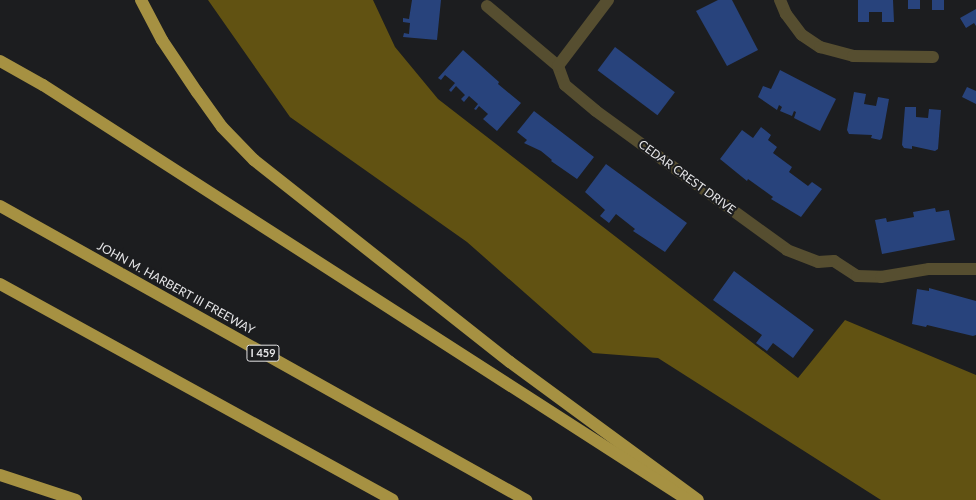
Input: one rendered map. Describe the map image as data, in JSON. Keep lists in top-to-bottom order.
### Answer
{
  "streets": {
    "highway": ["JOHN M. HARBERT III FREEWAY", "I 459"],
    "street": ["CEDAR CREST DRIVE"]
  }
}
